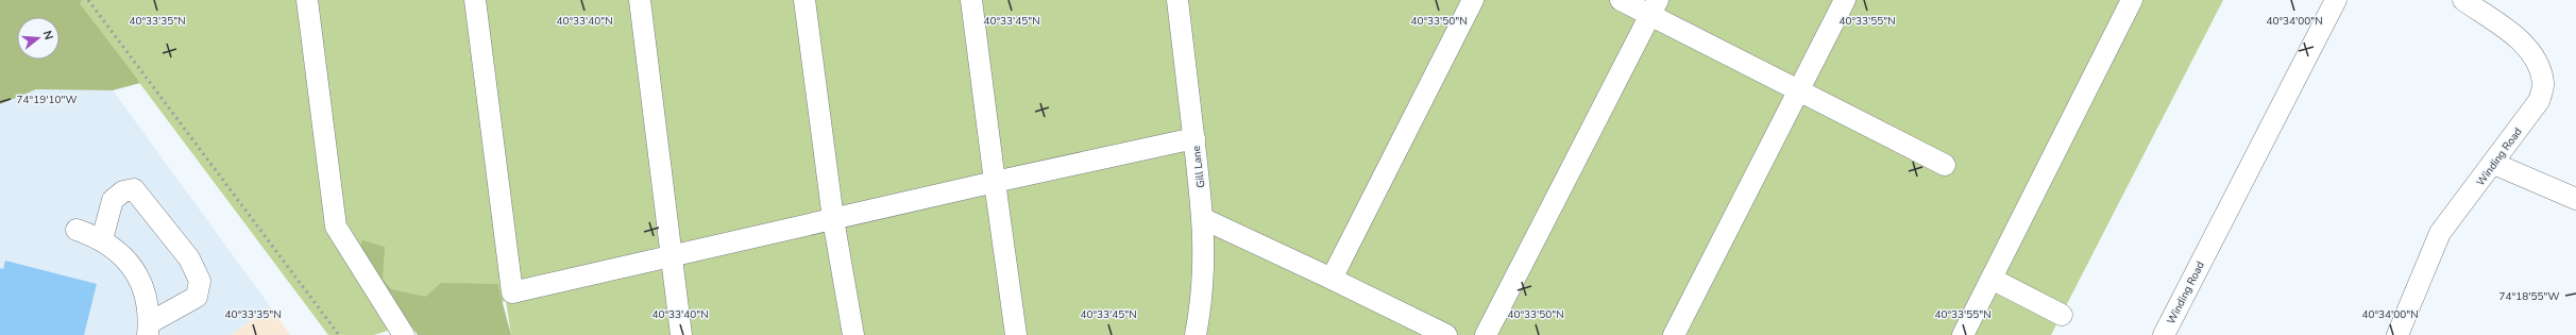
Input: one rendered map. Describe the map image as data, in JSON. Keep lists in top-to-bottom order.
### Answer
{
  "streets": {
    "street": ["Winding Road", "Gill Lane"]
  },
  "north": "right",
  "coordinates": [
    "40°33'35\"N",
    "40°33'40\"N",
    "40°33'45\"N",
    "40°33'50\"N",
    "40°33'55\"N",
    "40°34'00\"N",
    "74°19'10\"W",
    "74°18'55\"W"
  ]
}
